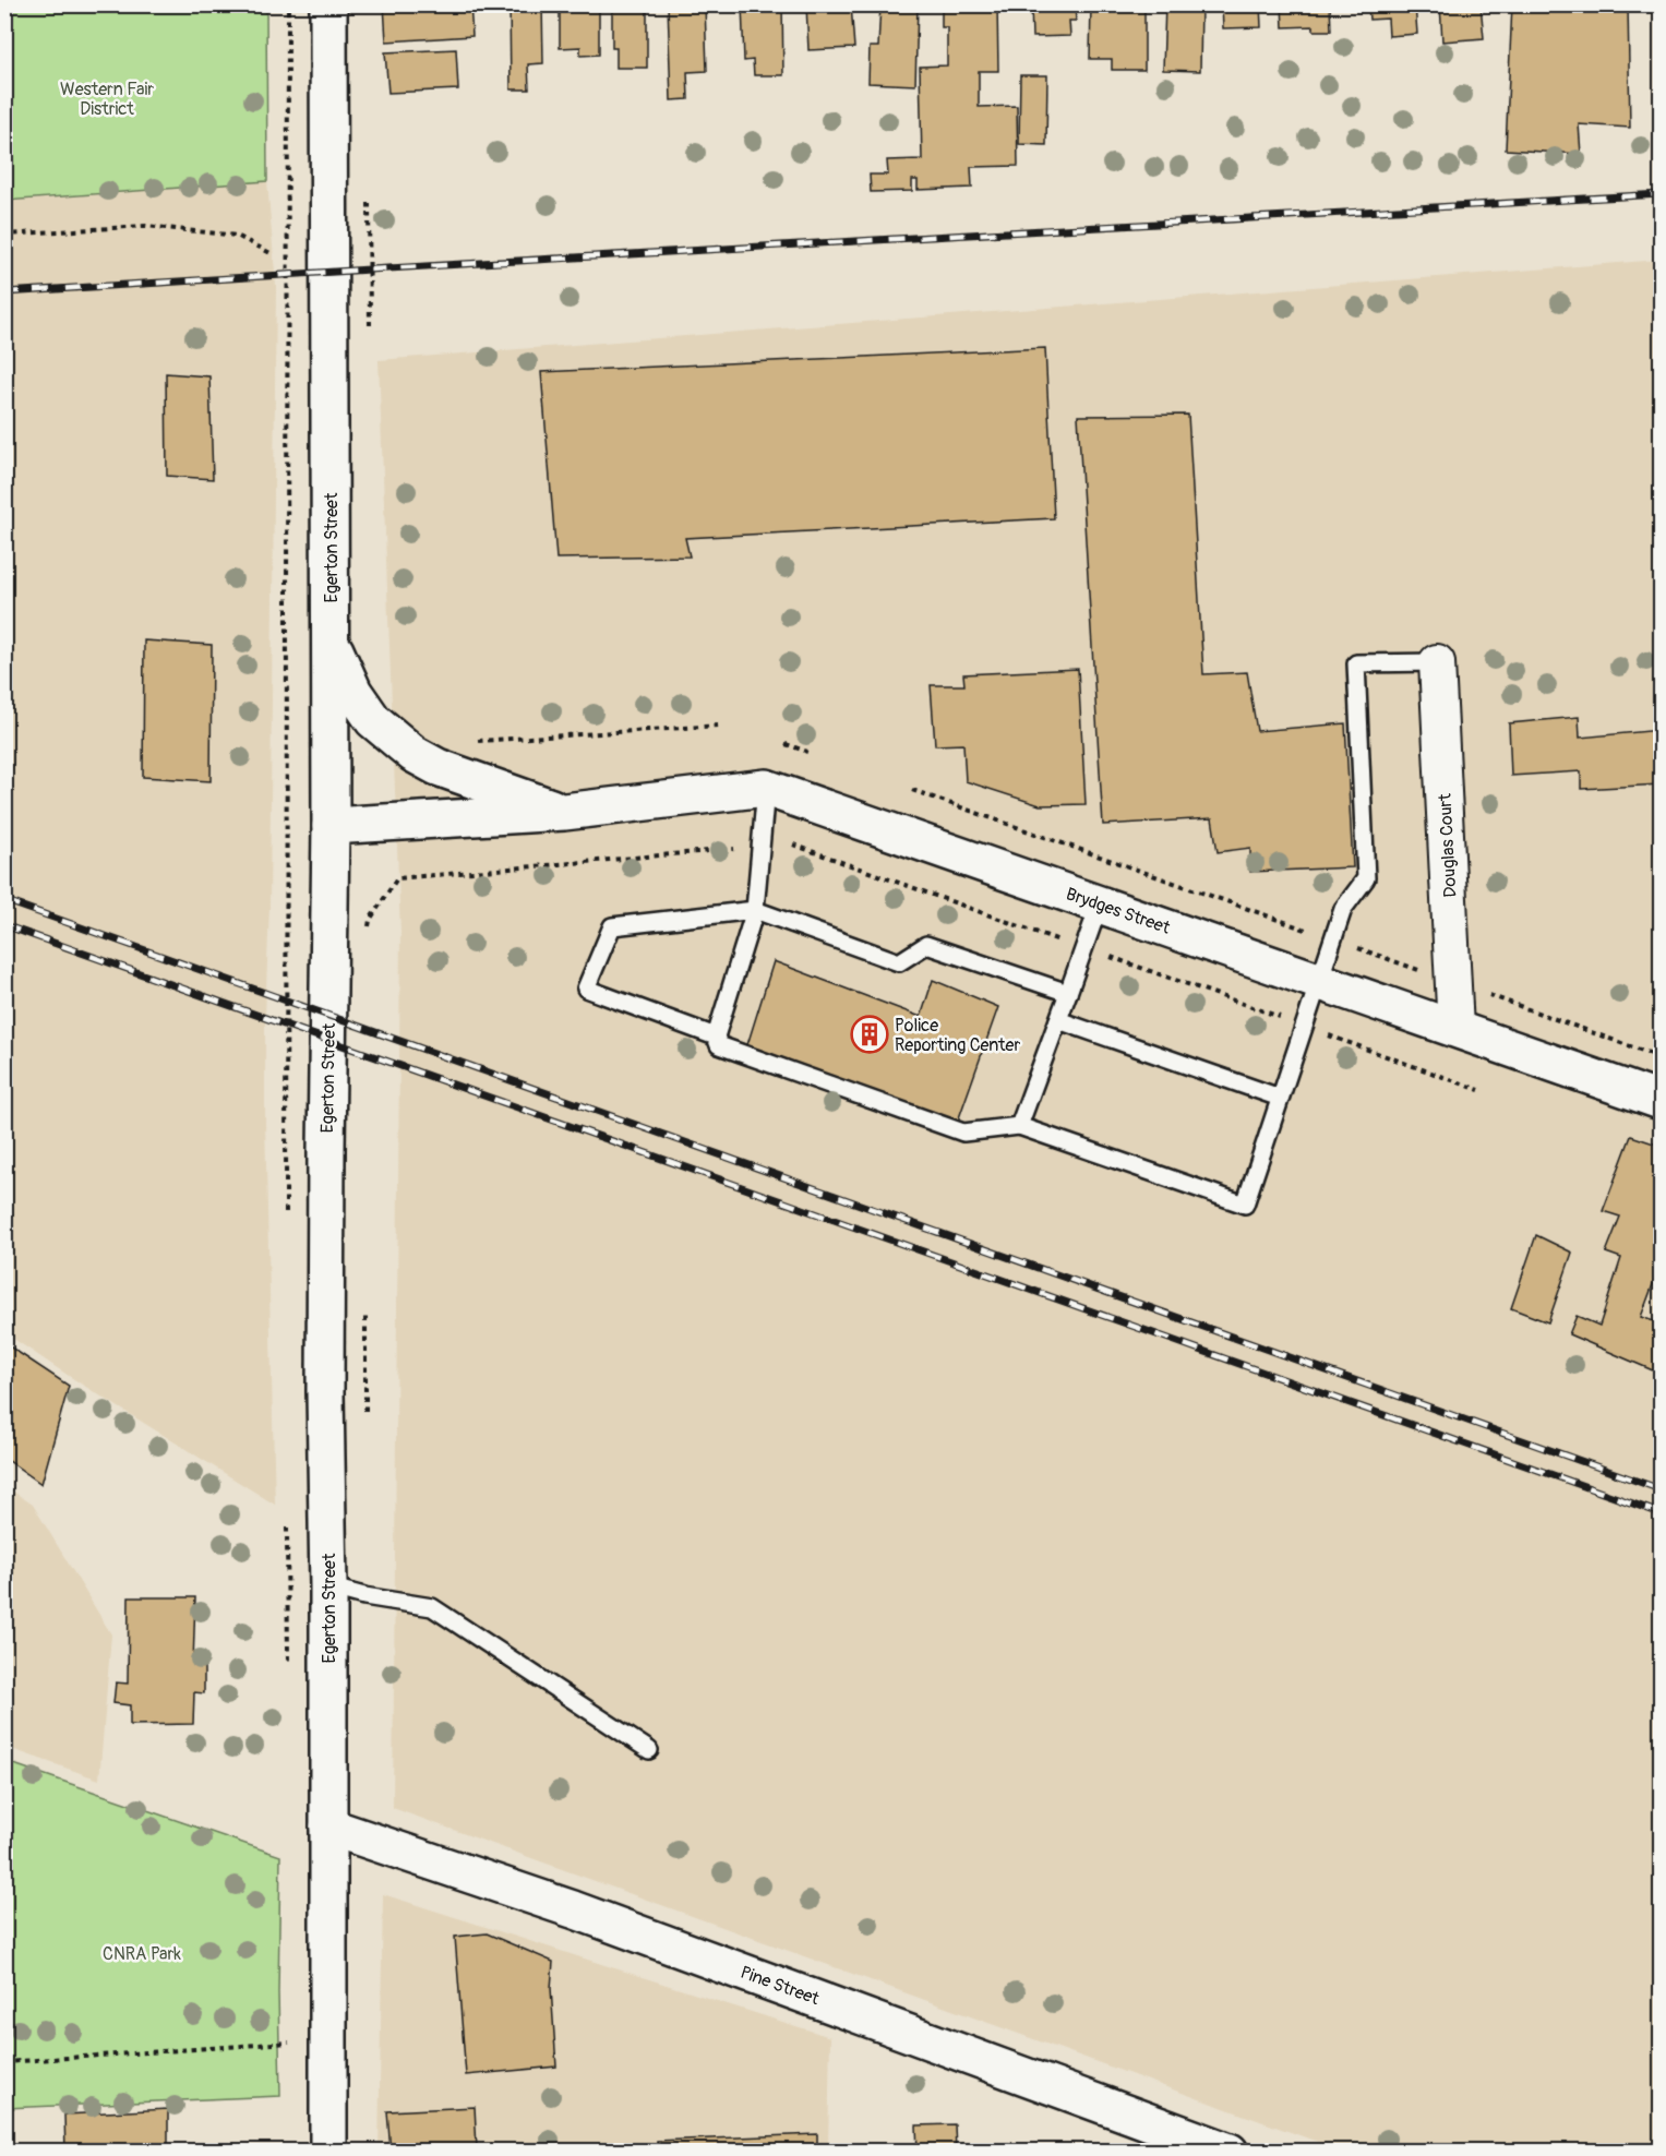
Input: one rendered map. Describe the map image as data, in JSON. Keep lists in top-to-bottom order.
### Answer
{
  "streets": {
    "street": [
      "Egerton Street",
      "Douglas Court",
      "Brydges Street",
      "Pine Street"
    ]
  },
  "crossings": [
    ["Egerton Street", "Brydges Street"],
    ["Egerton Street", "Pine Street"],
    ["Douglas Court", "Brydges Street"]
  ],
  "parks": ["Western Fair District", "CNRA Park"],
  "places": {
    "building": ["Police Reporting Center"]
  }
}
